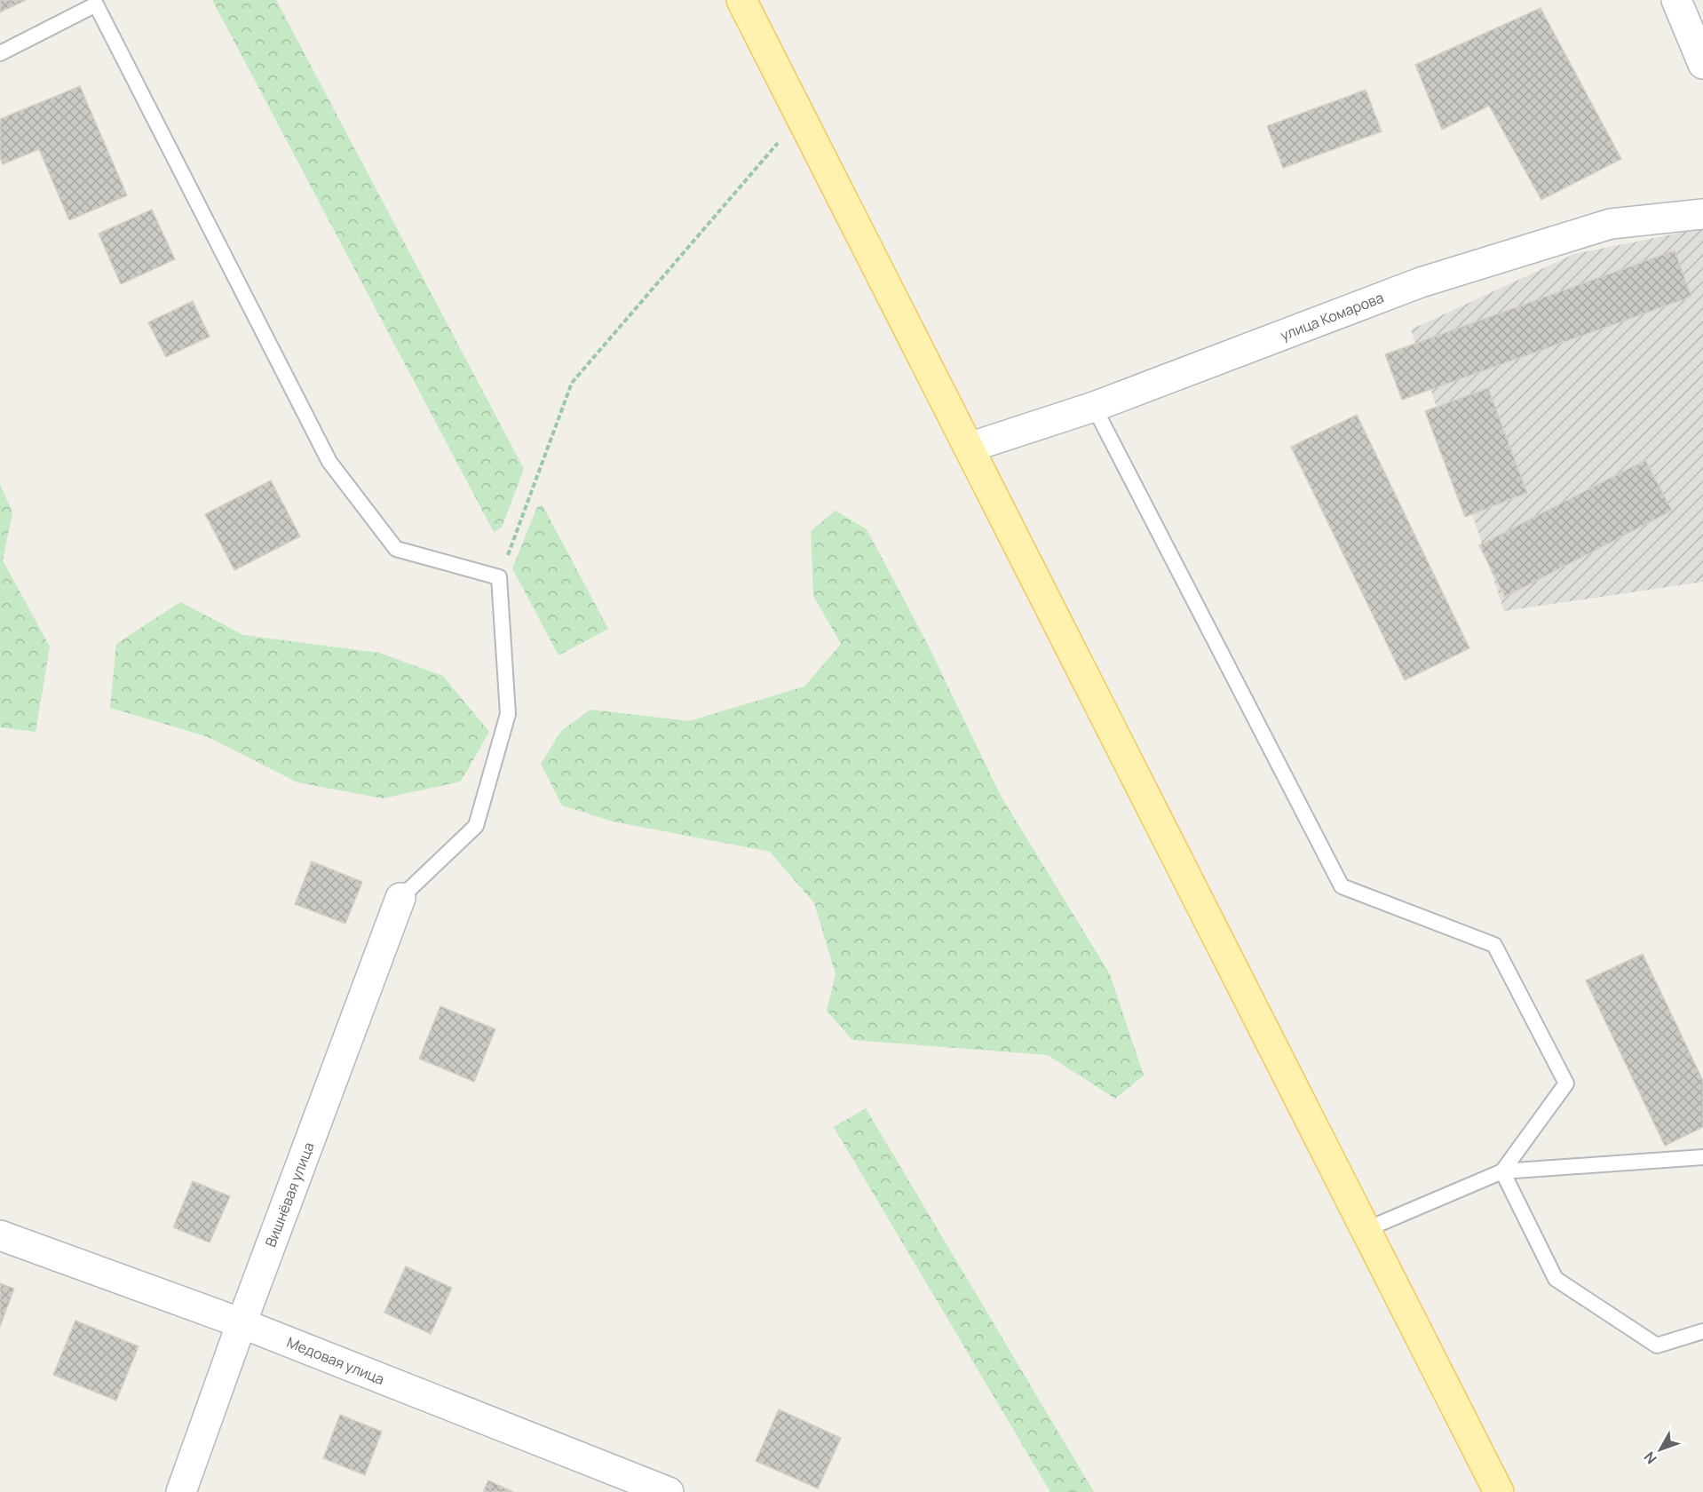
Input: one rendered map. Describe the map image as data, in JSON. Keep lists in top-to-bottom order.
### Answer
{
  "streets": {
    "street": ["улица Комарова", "Вишнёвая улица", "Медовая улица"]
  },
  "crossings": [
    ["Вишнёвая улица", "Медовая улица"]
  ],
  "north": "bottom left"
}
